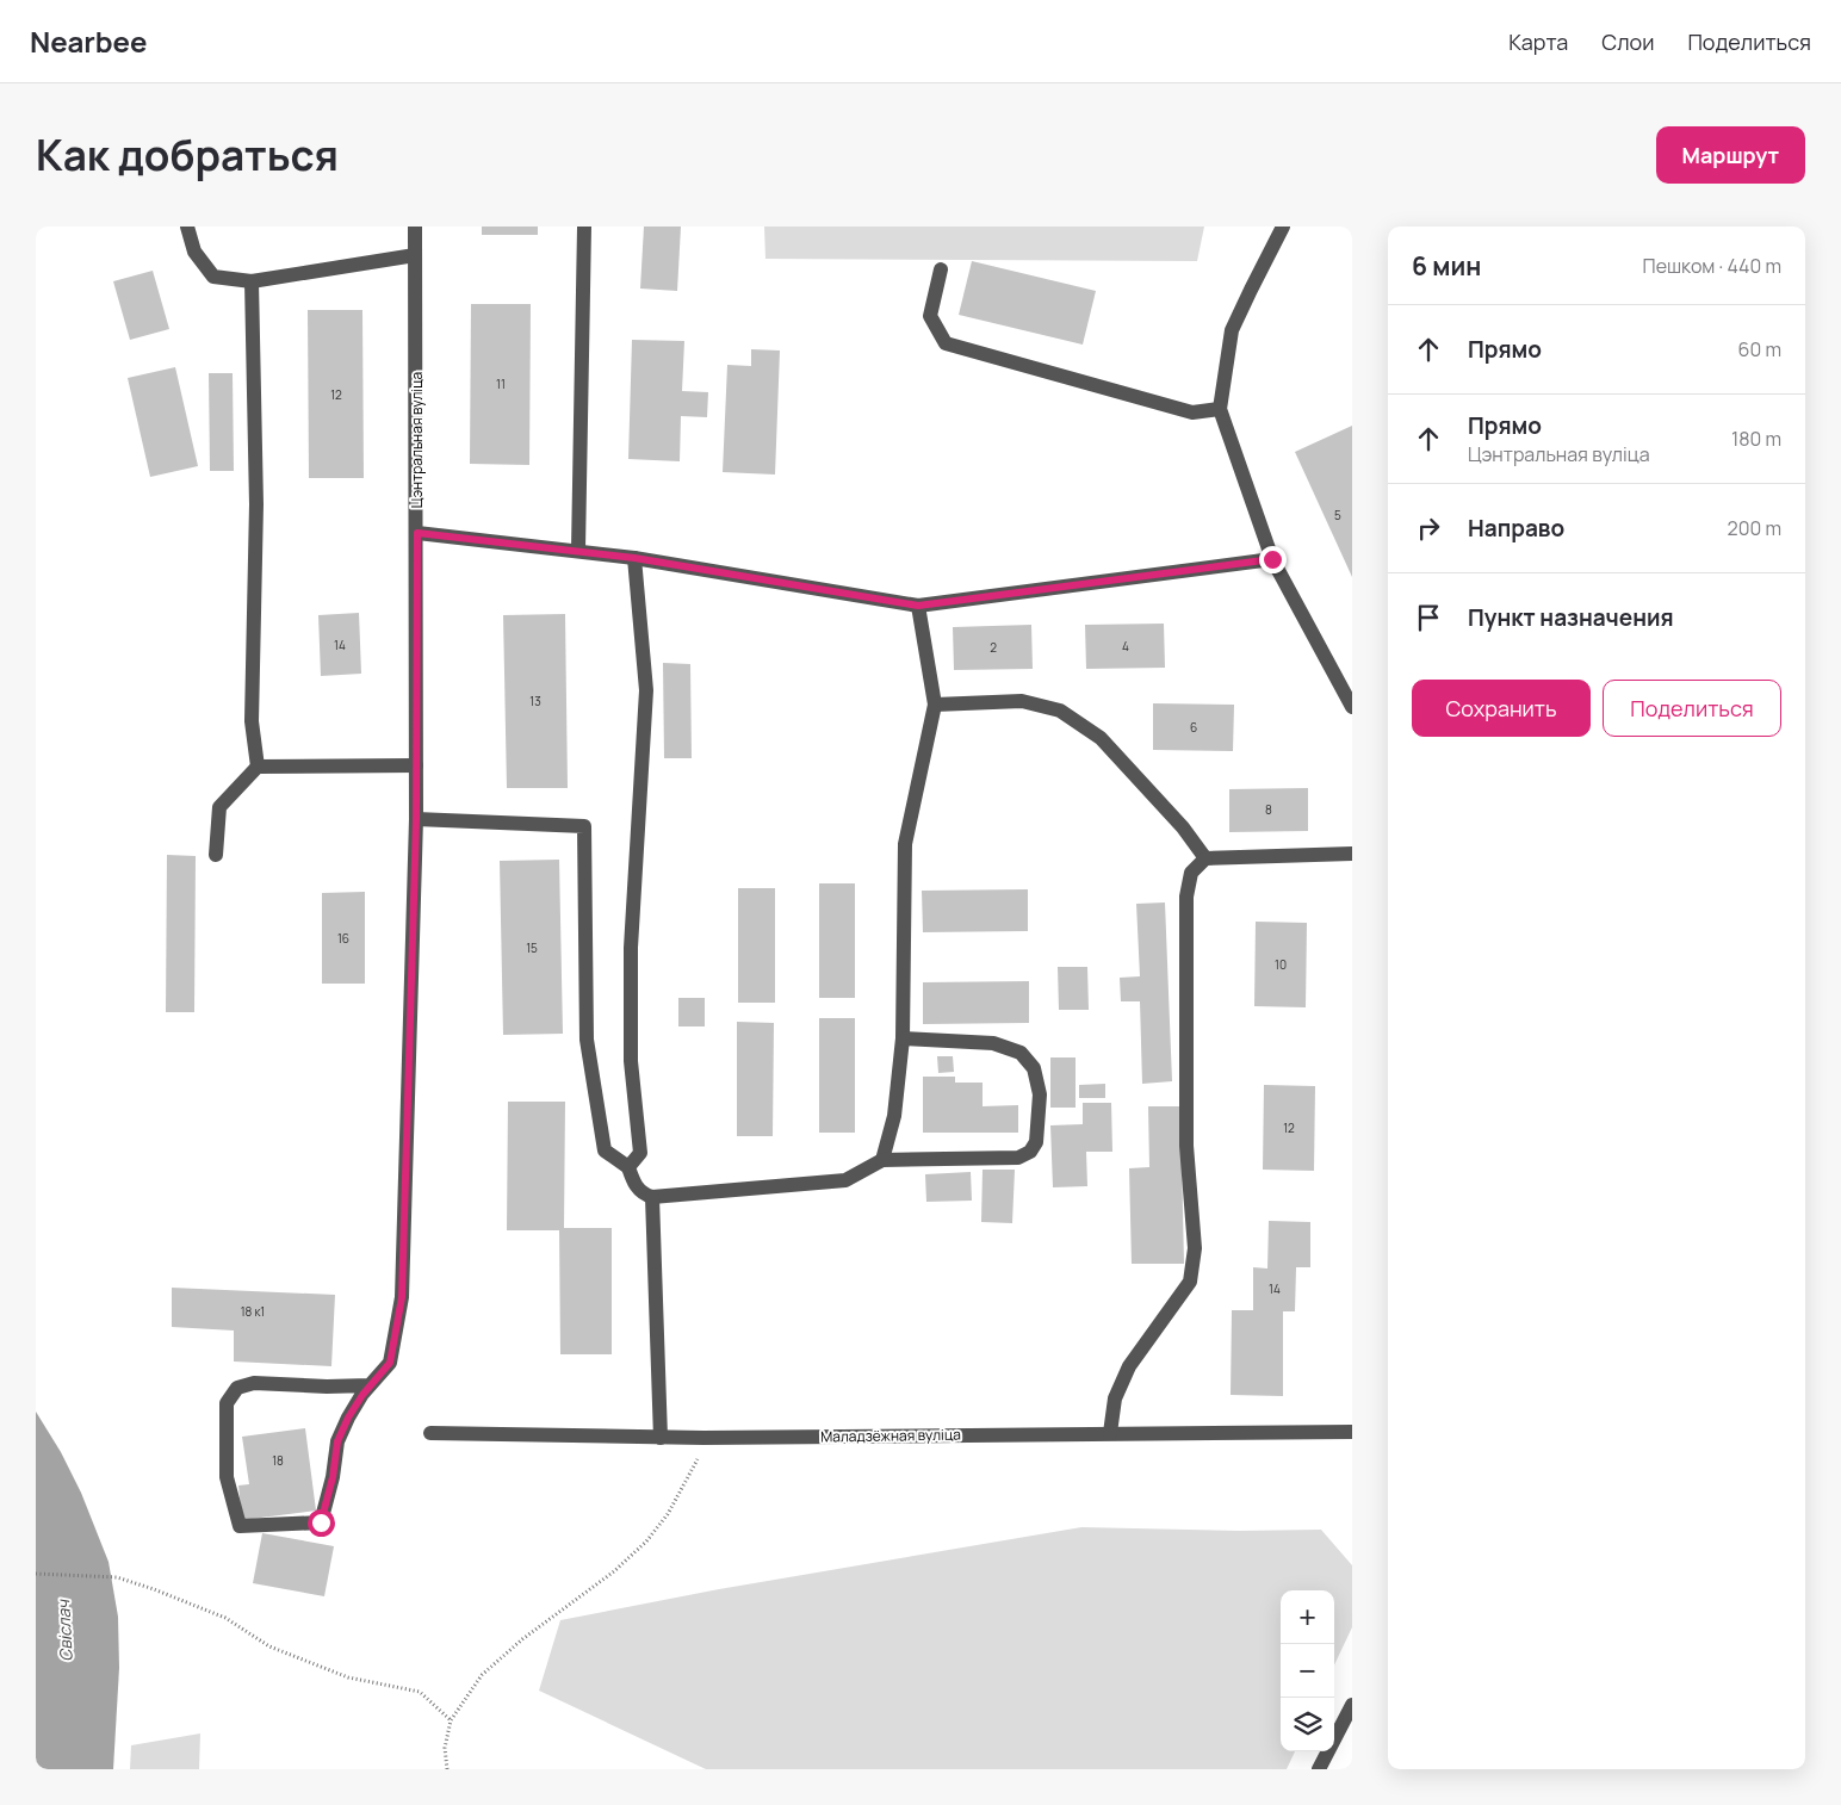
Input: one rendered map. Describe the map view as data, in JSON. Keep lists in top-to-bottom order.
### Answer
{
  "streets": {
    "street": ["Цэнтральная вуліца", "Маладзёжная вуліца"]
  },
  "water": ["Свіслач"],
  "house_numbers": [
    "11",
    "12",
    "5",
    "14",
    "4",
    "2",
    "13",
    "6",
    "8",
    "16",
    "15",
    "10",
    "12",
    "14",
    "18 к1",
    "18"
  ],
  "page": {
    "header": "Nearbee",
    "nav": ["Карта", "Слои", "Поделиться"],
    "title": "Как добраться",
    "buttons": [
      "Маршрут",
      ["Сохранить", "Поделиться"]
    ],
    "heading": ["6 мин", "Пешком · 440 m"],
    "list": [
      ["Прямо", "60 m"],
      ["Прямо", "Цэнтральная вуліца", "180 m"],
      ["Направо", "200 m"],
      "Пункт назначения"
    ],
    "map_buttons": ["+", "−"]
  }
}
